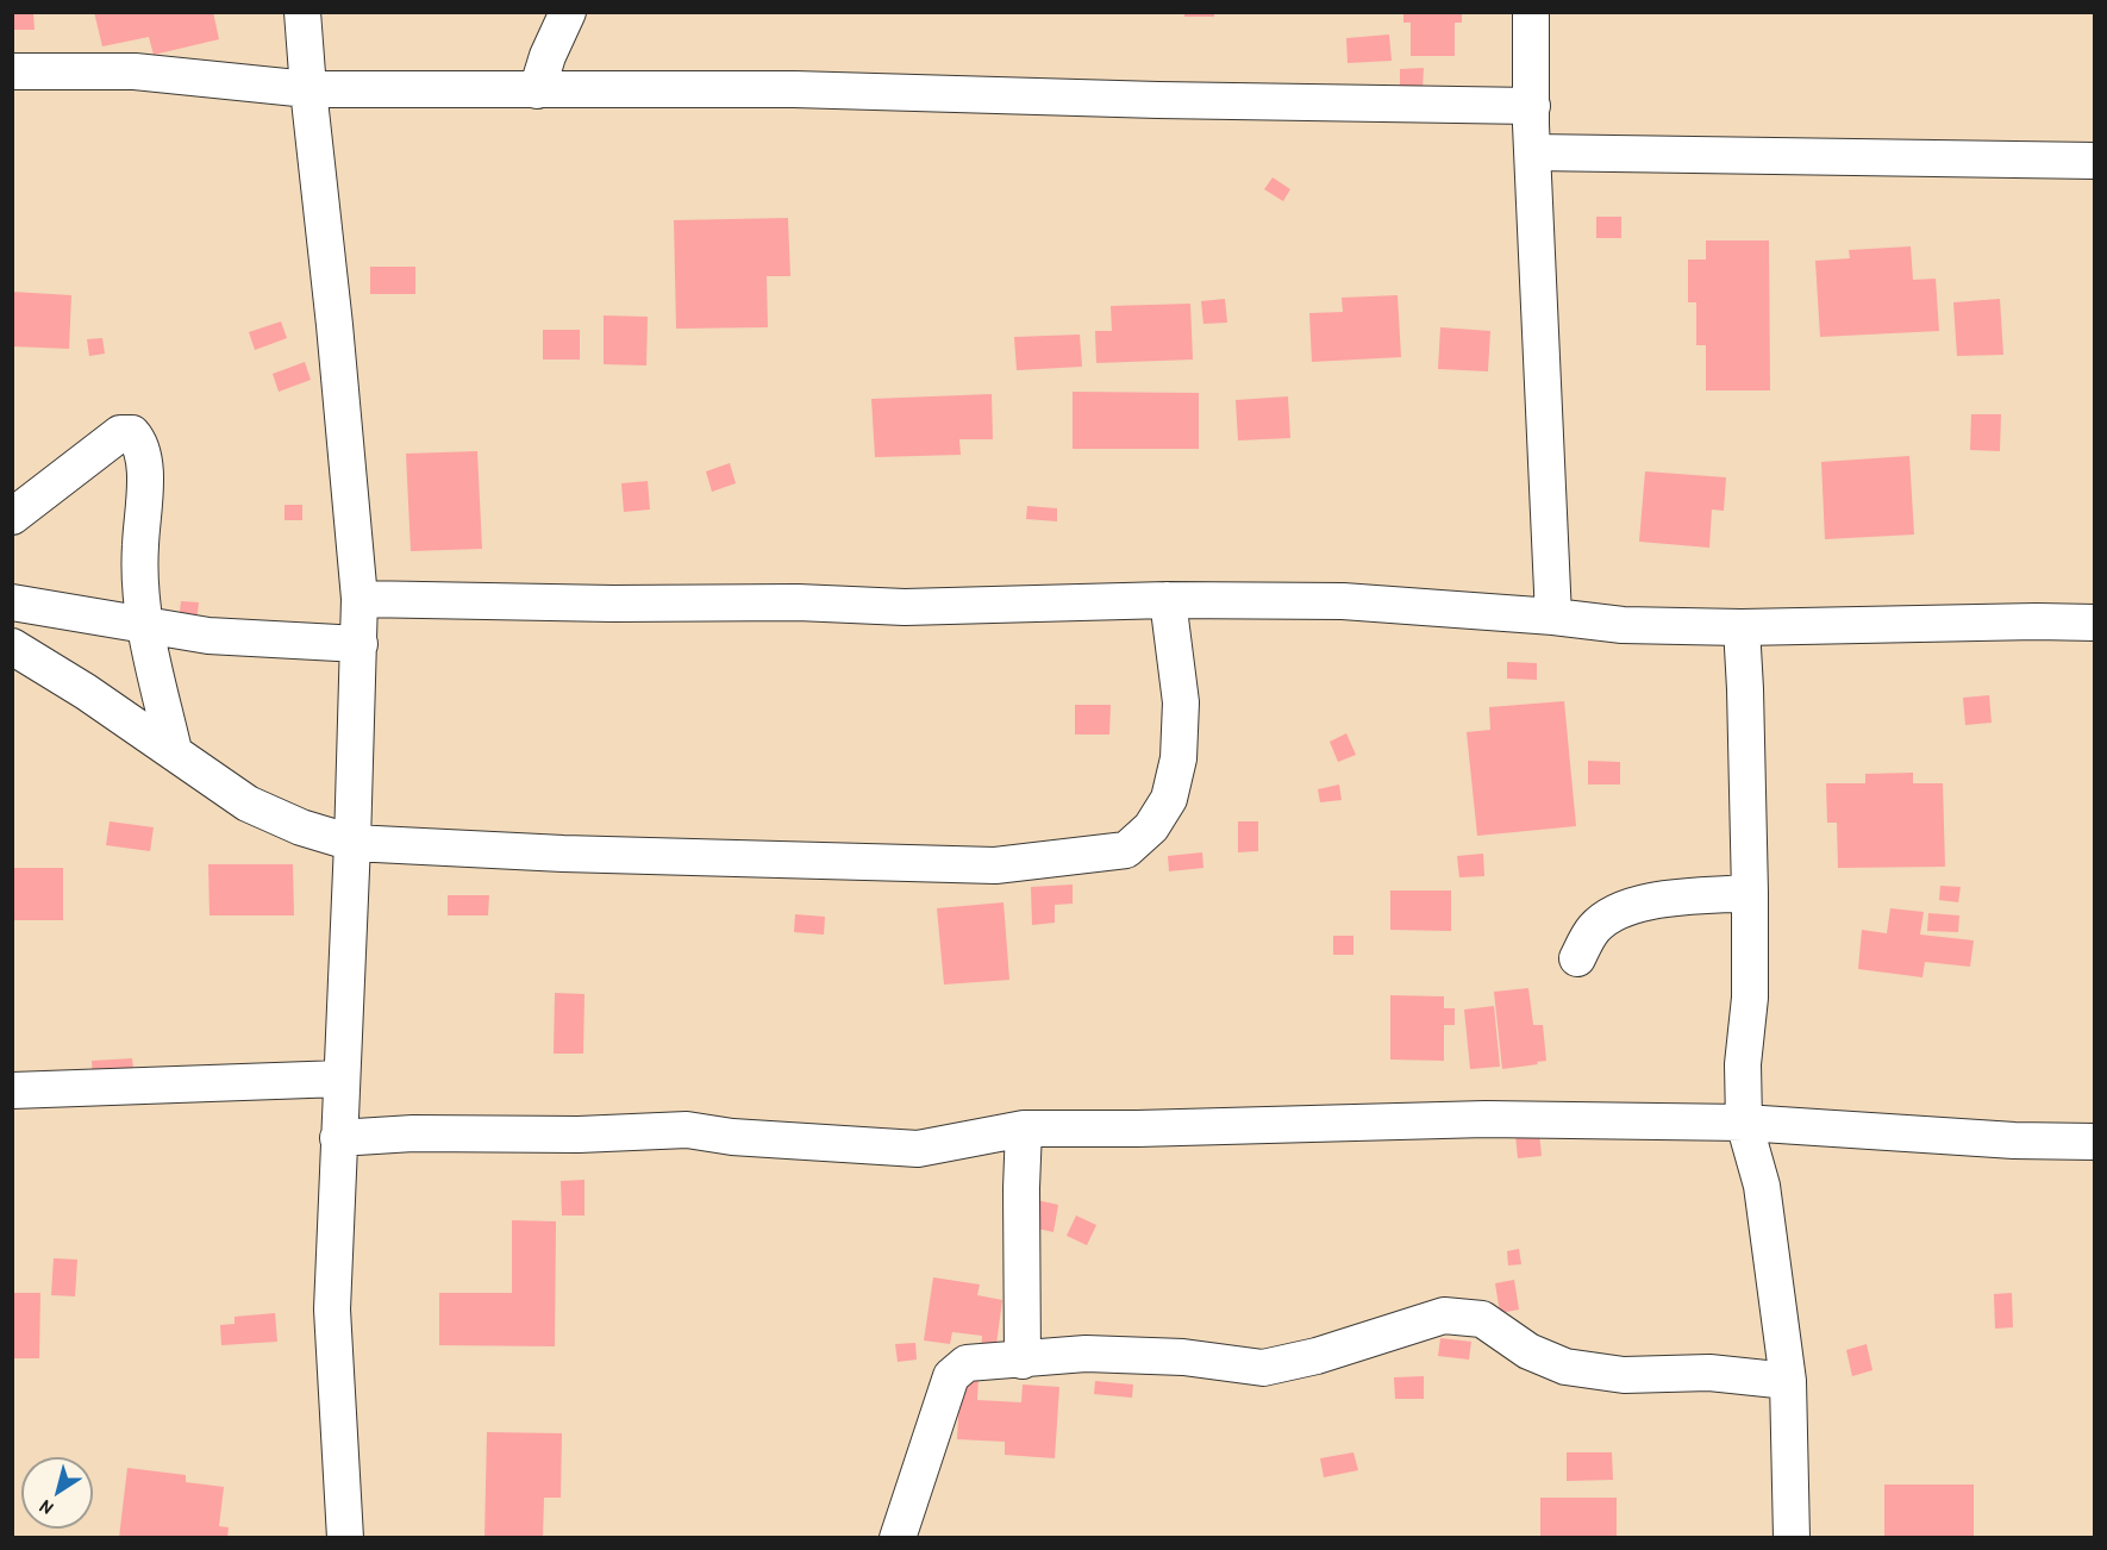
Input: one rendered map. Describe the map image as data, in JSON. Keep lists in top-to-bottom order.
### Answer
{
  "north": "bottom left"
}
